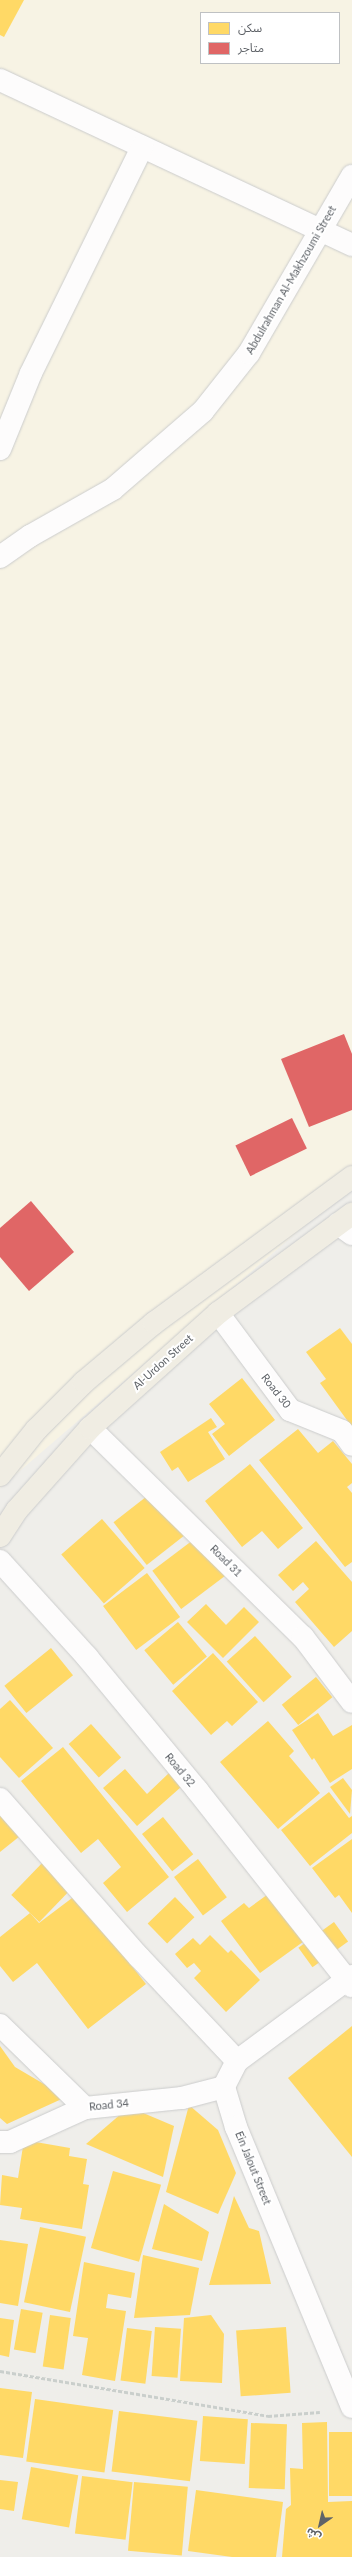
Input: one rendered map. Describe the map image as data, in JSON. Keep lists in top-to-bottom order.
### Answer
{
  "streets": {
    "highway": ["Al-Urdon Street"],
    "street": [
      "Abdulrahman Al-Makhzoumi Street",
      "Road 30",
      "Road 31",
      "Road 32",
      "Road 34",
      "Ein Jalout Street"
    ]
  },
  "crossings": [
    ["Al-Urdon Street", "Road 30"],
    ["Al-Urdon Street", "Road 31"],
    ["Road 34", "Ein Jalout Street"]
  ],
  "legend": ["سكن", "متاجر"],
  "north": "bottom left"
}
